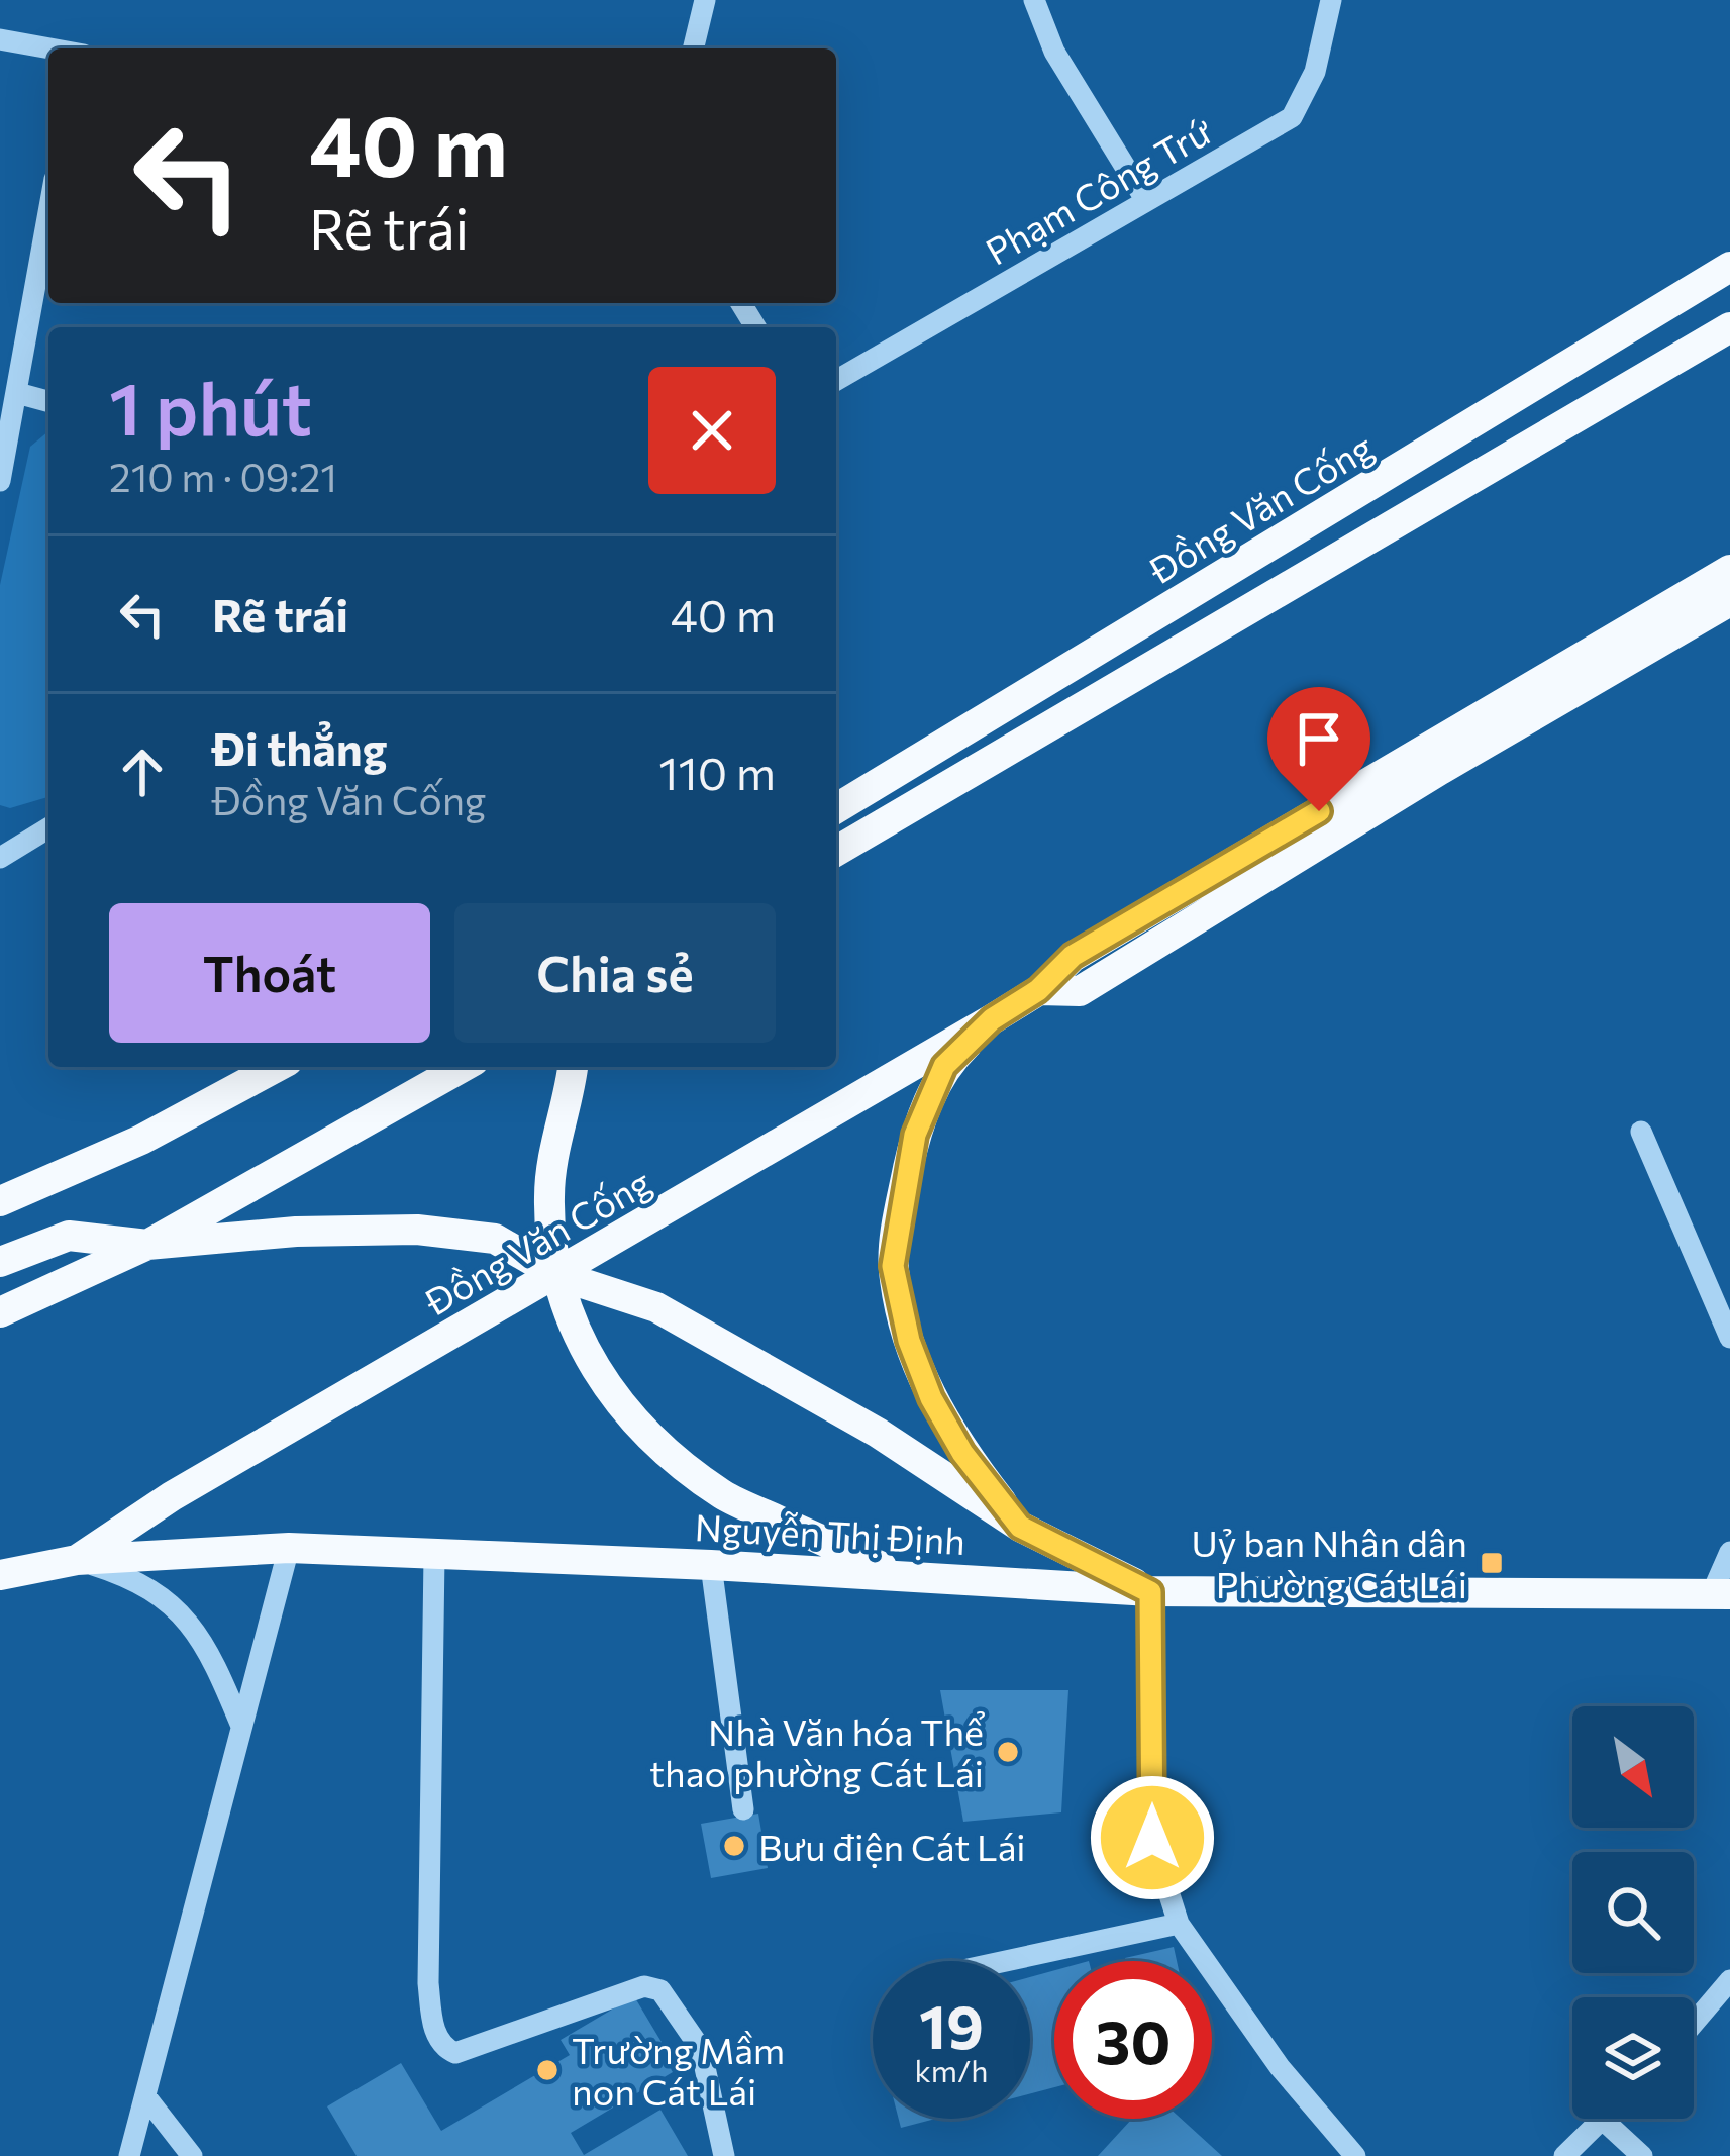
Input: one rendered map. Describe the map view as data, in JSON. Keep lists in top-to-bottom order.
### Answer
{
  "streets": {
    "main road": ["Đồng Văn Cống", "Nguyễn Thị Định"],
    "street": ["Phạm Công Trứ"]
  },
  "crossings": [
    ["Đồng Văn Cống", "Nguyễn Thị Định"]
  ],
  "places": {
    "transit": ["Uỷ ban Nhân dân Phường Cát Lái"],
    "other": ["Nhà Văn hóa Thể thao phường Cát Lái", "Bưu điện Cát Lái", "Trường Mầm non Cát Lái"]
  },
  "north": "bottom right",
  "page": {
    "turn": ["40 m", "Rẽ trái"],
    "heading": ["1 phút", "210 m · 09:21"],
    "list": [
      {
        "name": "Rẽ trái",
        "value": "40 m"
      },
      {
        "name": "Đi thẳng",
        "note": "Đồng Văn Cống",
        "value": "110 m"
      }
    ],
    "buttons": ["Thoát", "Chia sẻ"],
    "speed": "19 km/h",
    "limit": "30"
  }
}
